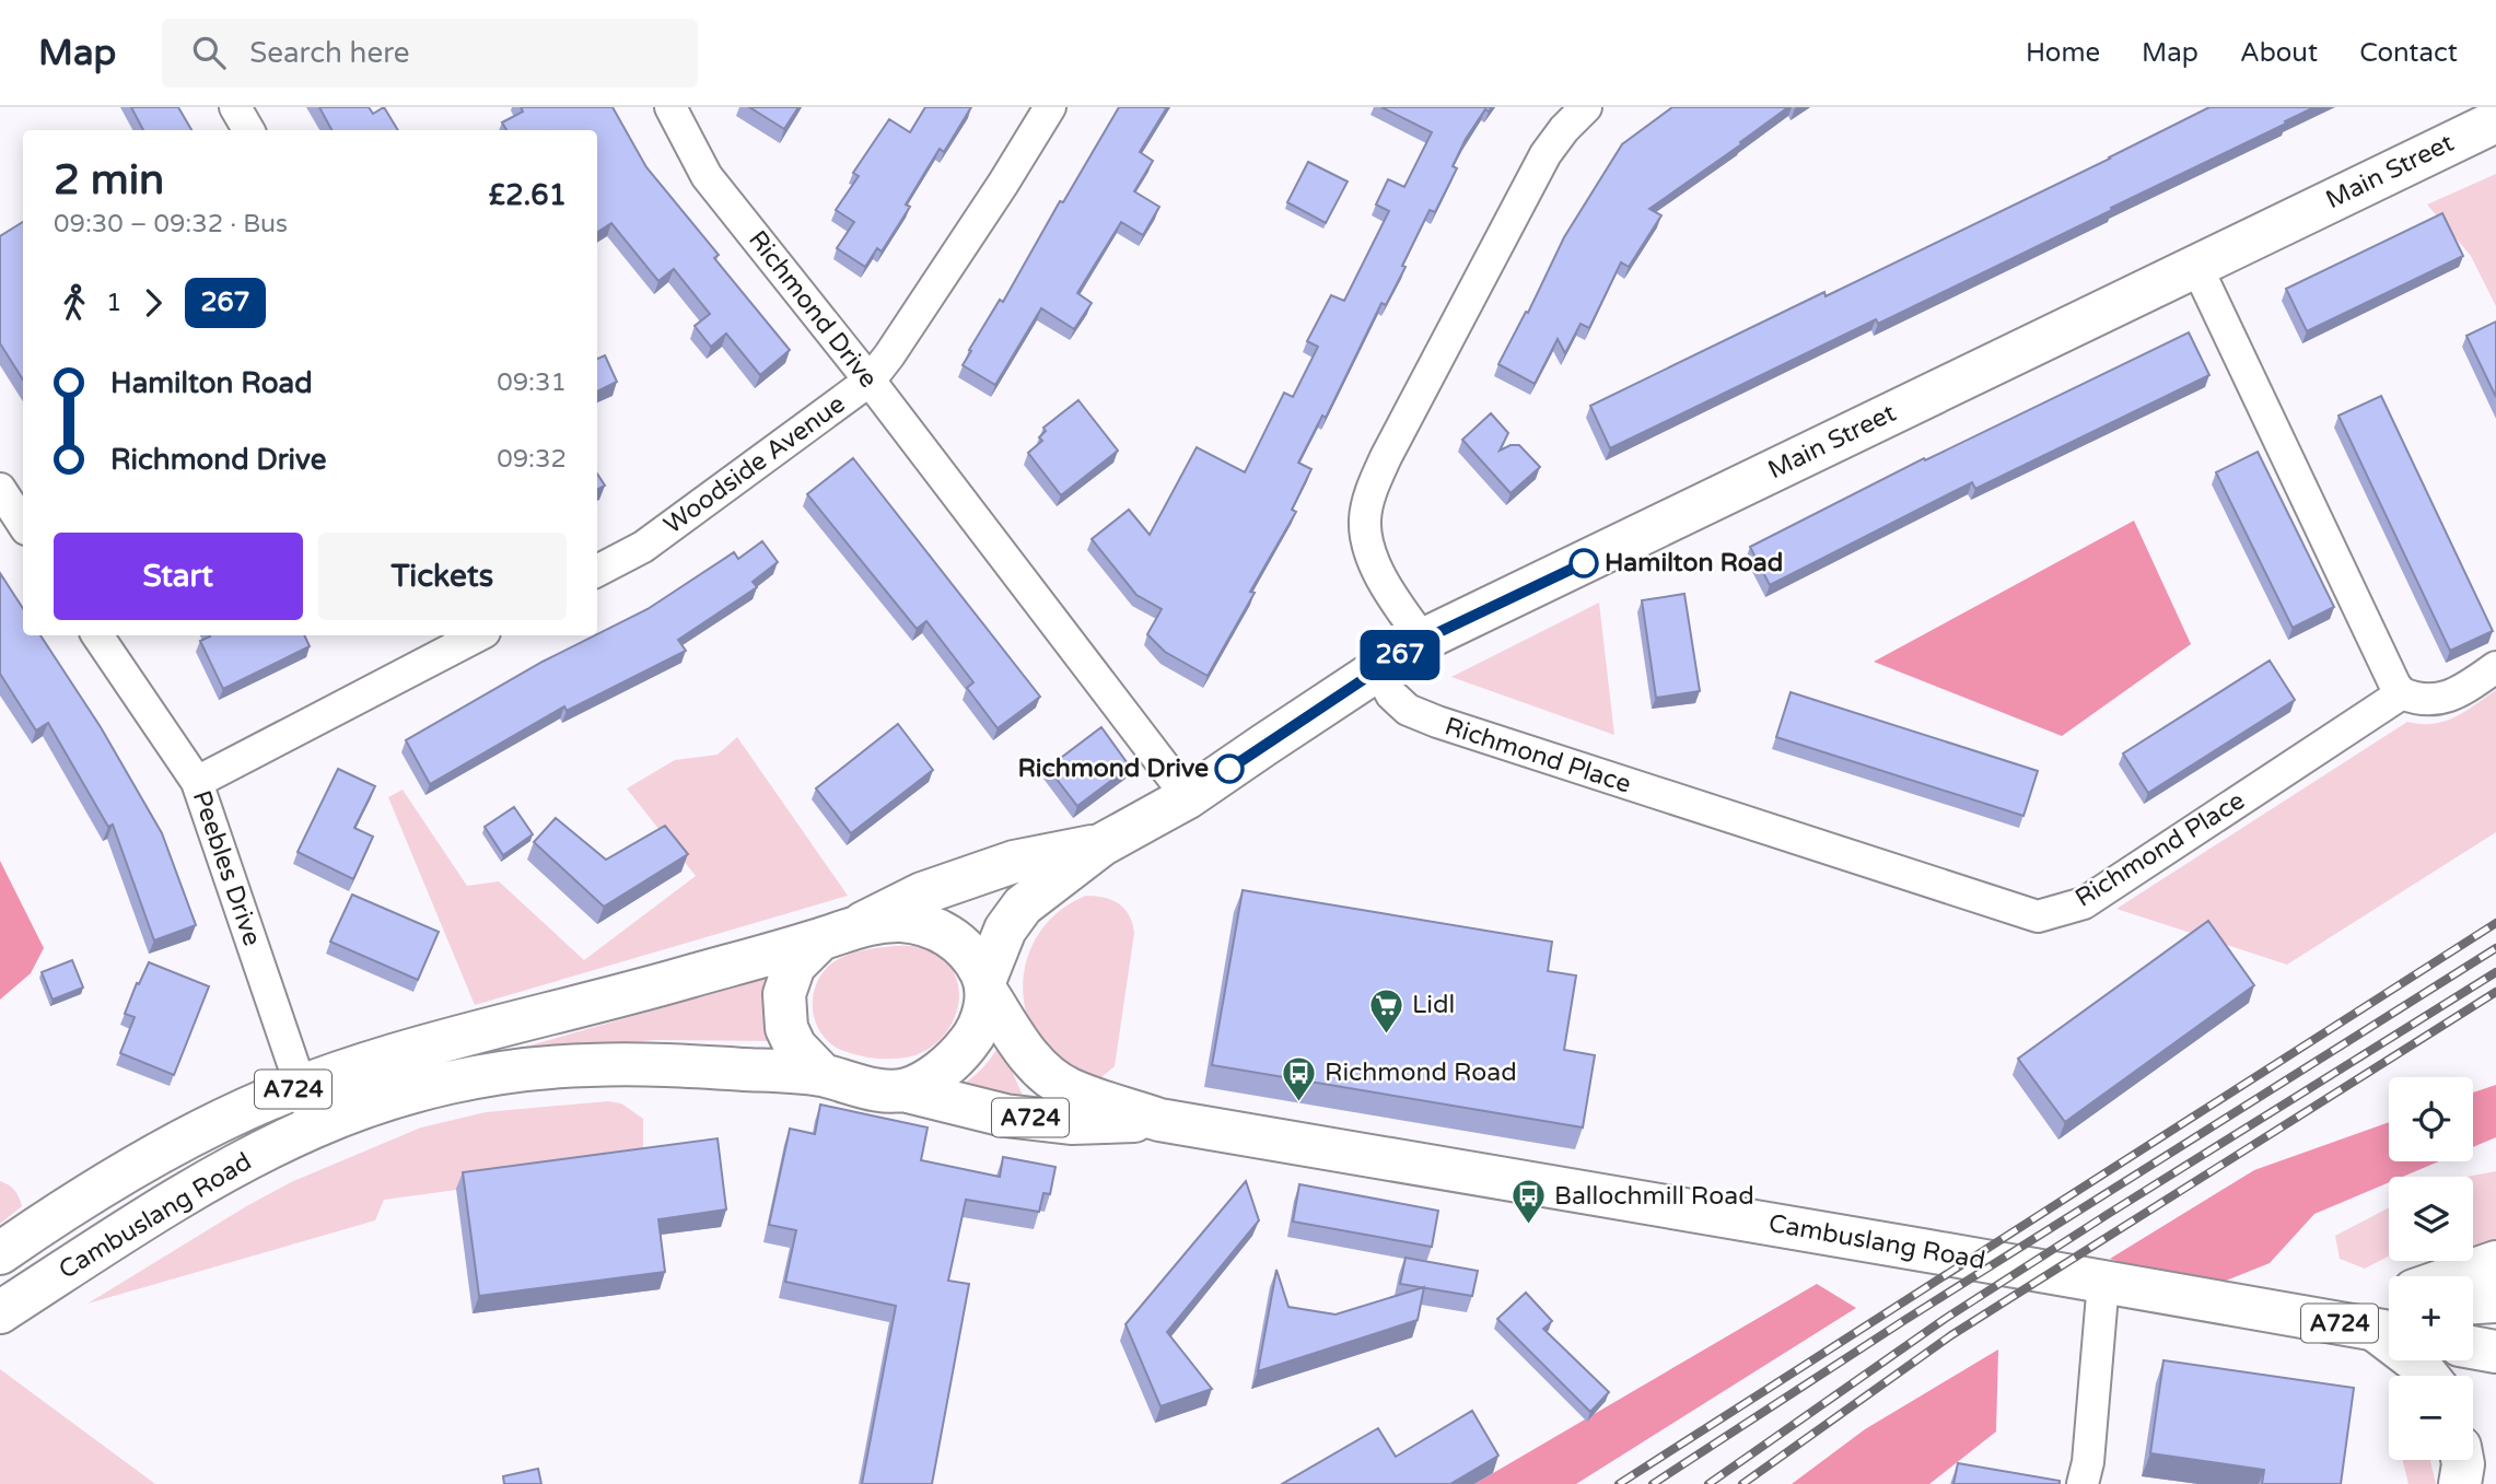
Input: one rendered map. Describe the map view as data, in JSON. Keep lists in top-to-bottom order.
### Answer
{
  "streets": {
    "main road": ["Main Street", "A724", "Cambuslang Road"],
    "street": [
      "Richmond Drive",
      "Woodside Avenue",
      "Richmond Place",
      "Peebles Drive"
    ]
  },
  "crossings": [
    ["Main Street", "Richmond Drive"],
    ["Main Street", "Richmond Place"],
    ["Richmond Drive", "Woodside Avenue"],
    ["Peebles Drive", "A724"],
    ["Peebles Drive", "Cambuslang Road"],
    ["A724", "Cambuslang Road"]
  ],
  "places": {
    "other": ["Hamilton Road", "Richmond Drive"],
    "supermarket": ["Lidl"],
    "bus stop": ["Richmond Road", "Ballochmill Road"]
  },
  "lines": ["bus line 267"],
  "page": {
    "header": "Map",
    "search": "Search here",
    "nav": [
      "Home",
      "Map",
      "About",
      "Contact"
    ],
    "on_map": "267",
    "heading": ["2 min", "09:30 – 09:32 · Bus", "£2.61"],
    "legs": ["1", "267"],
    "list": [
      {
        "name": "Hamilton Road",
        "value": "09:31"
      },
      {
        "name": "Richmond Drive",
        "value": "09:32"
      }
    ],
    "buttons": ["Start", "Tickets"],
    "map_buttons": ["+", "−"]
  }
}
